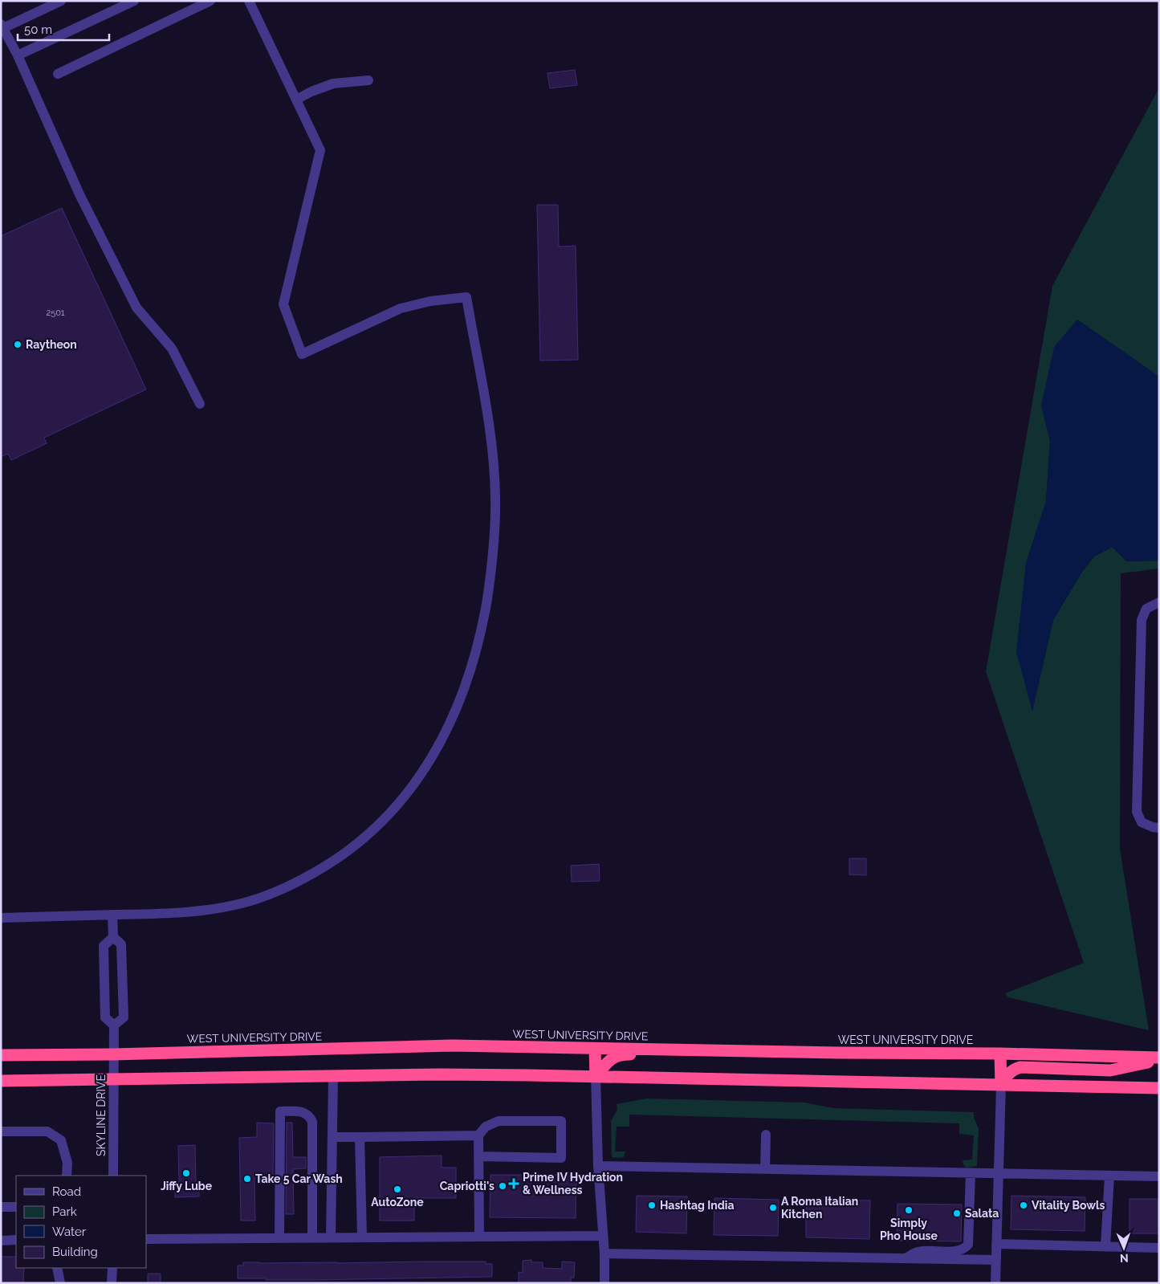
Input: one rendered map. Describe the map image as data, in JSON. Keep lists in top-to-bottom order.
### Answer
{
  "streets": {
    "highway": ["WEST UNIVERSITY DRIVE"],
    "street": ["SKYLINE DRIVE"]
  },
  "crossings": [
    ["WEST UNIVERSITY DRIVE", "SKYLINE DRIVE"]
  ],
  "places": {
    "other": [
      "Raytheon",
      "Jiffy Lube",
      "Take 5 Car Wash",
      "Capriotti's",
      "AutoZone",
      "Hashtag India",
      "Vitality Bowls",
      "A Roma Italian Kitchen",
      "Simply Pho House",
      "Salata"
    ],
    "health": ["Prime IV Hydration & Wellness"]
  },
  "house_numbers": ["2501"],
  "legend": [
    "Road",
    "Park",
    "Water",
    "Building"
  ],
  "scale_bar": "50 m",
  "north": "bottom"
}
